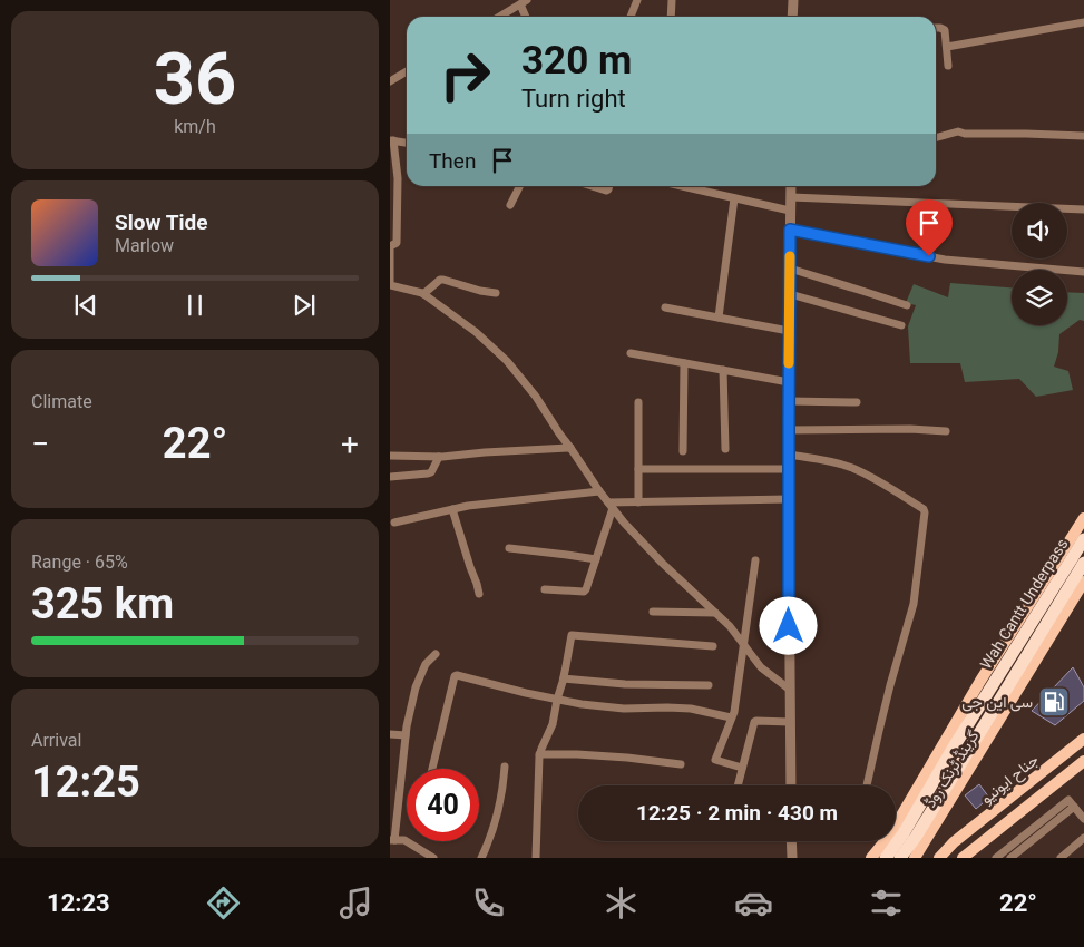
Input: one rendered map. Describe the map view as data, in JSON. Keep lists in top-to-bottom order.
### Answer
{
  "streets": {
    "highway": ["Wah Cantt Underpass"],
    "main road": ["گرینڈ ٹرنک روڈ", "جناح ایونیو"]
  },
  "places": {
    "fuel station": ["سی این جی"]
  },
  "page": {
    "tile": [
      ["36", "km/h"],
      "Climate",
      ["Range · 65%", "325 km"],
      ["Arrival", "12:25"]
    ],
    "turn": ["320 m", "Turn right"],
    "then": "Then",
    "song": ["Slow Tide", "Marlow"],
    "heat": ["−", "22°", "+"],
    "limit": "40",
    "trip": "12:25 · 2 min · 430 m",
    "tabs": ["12:23", "22°"]
  }
}
